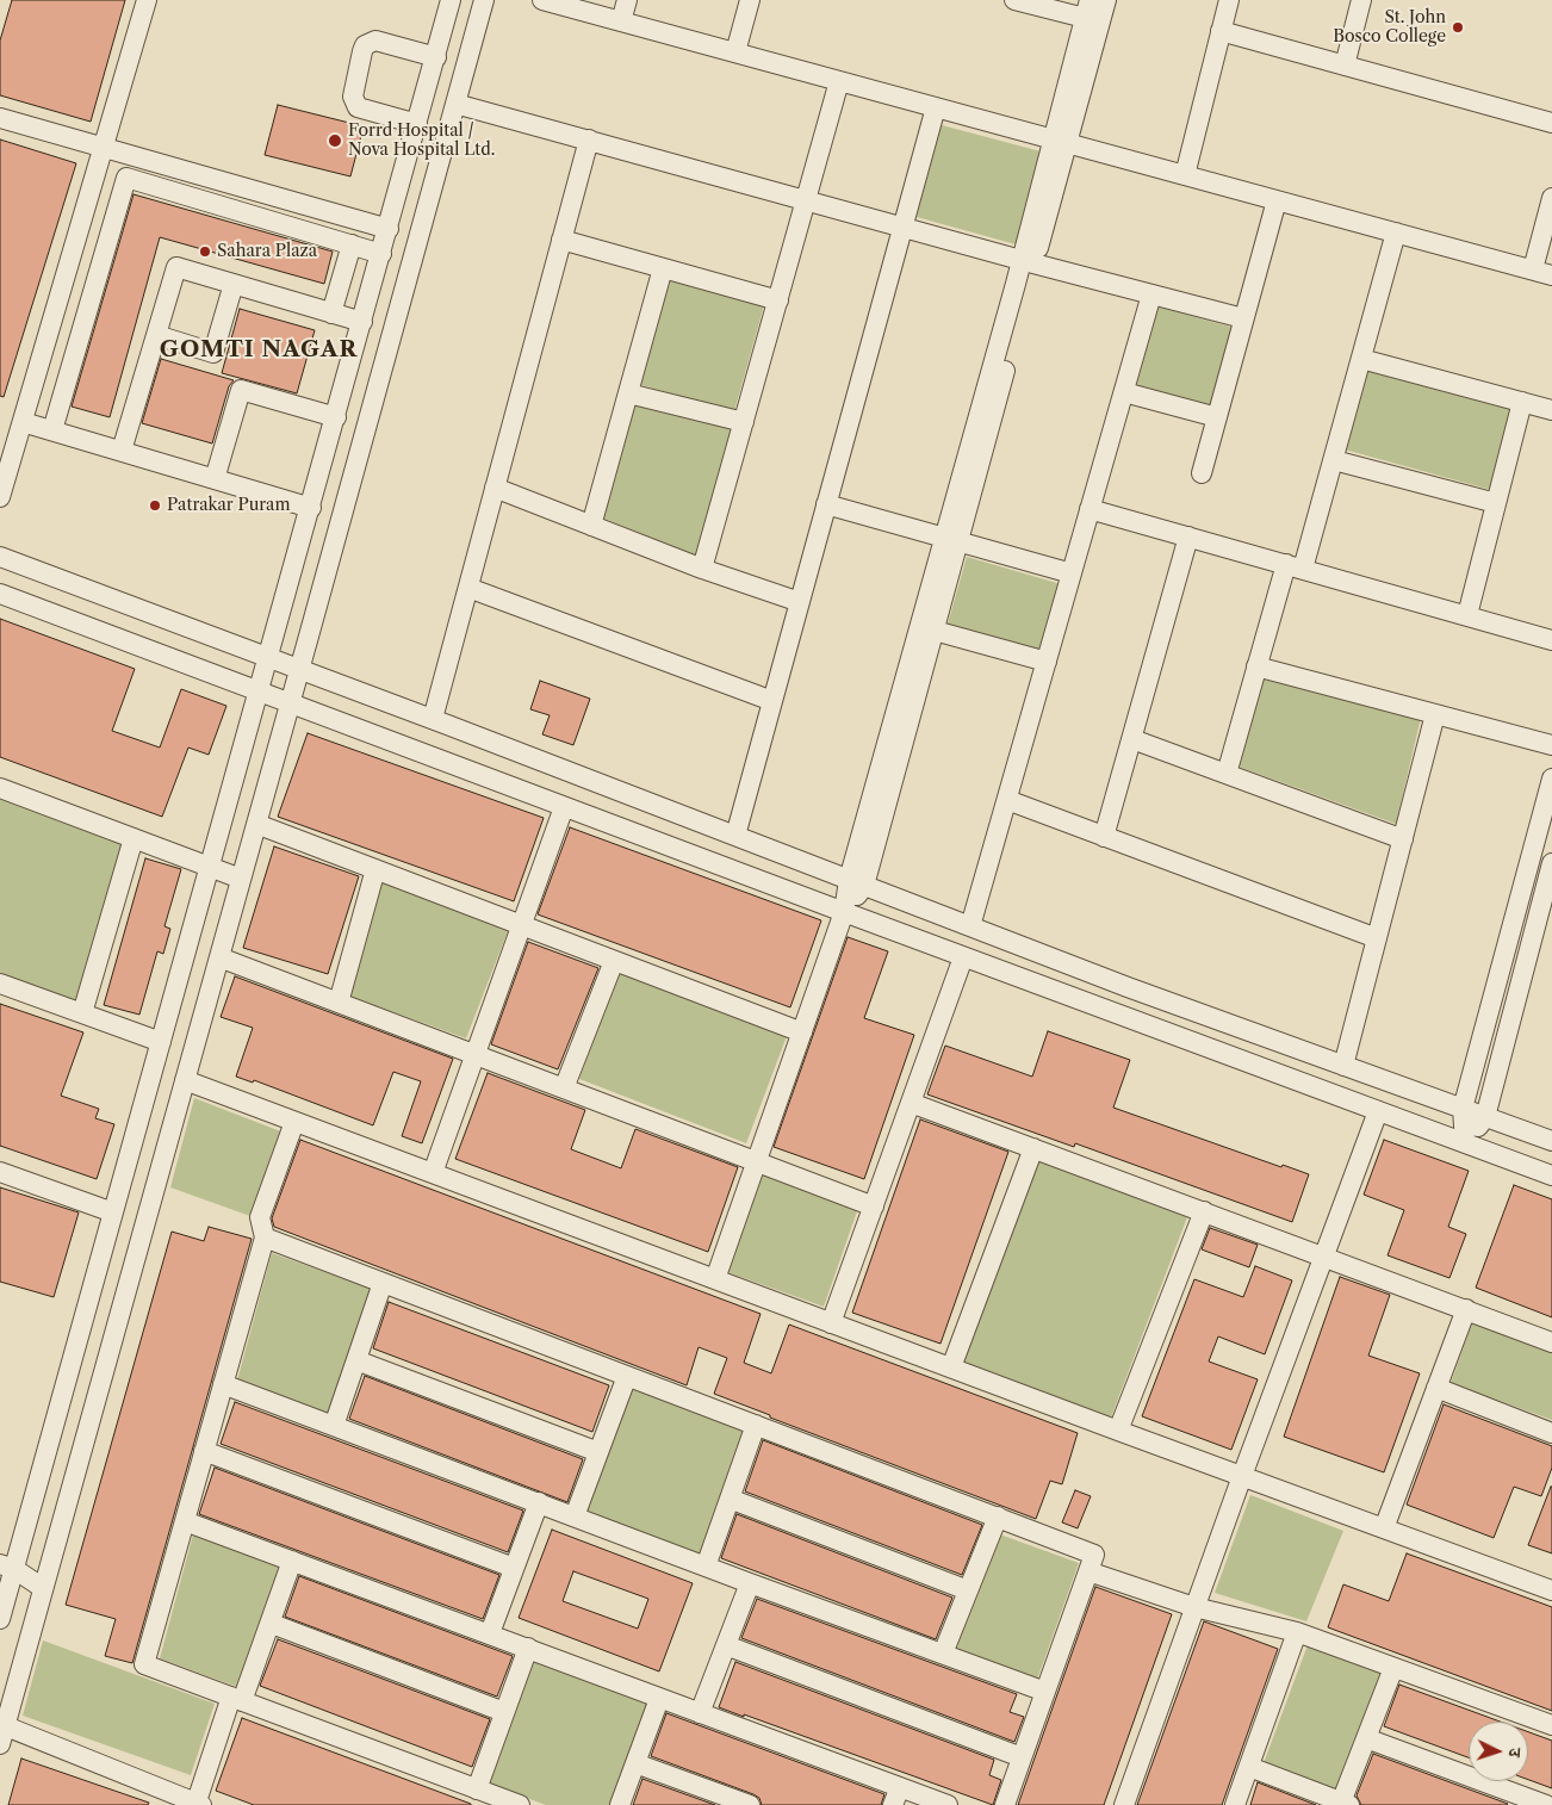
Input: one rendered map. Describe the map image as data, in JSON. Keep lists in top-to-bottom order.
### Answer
{
  "districts": ["GOMTI NAGAR"],
  "places": [
    "St. John Bosco College",
    "Forrd Hospital / Nova Hospital Ltd.",
    "Sahara Plaza",
    "Patrakar Puram"
  ],
  "north": "right"
}
